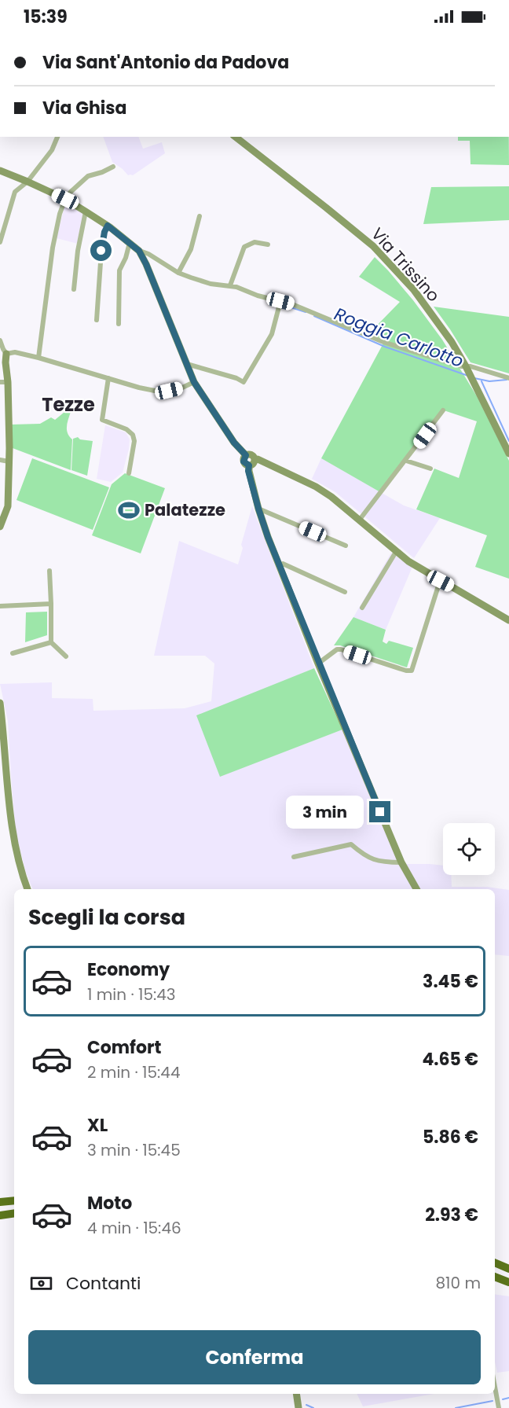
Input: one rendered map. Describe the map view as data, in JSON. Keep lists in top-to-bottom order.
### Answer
{
  "streets": {
    "street": ["Via Trissino"]
  },
  "districts": ["Tezze"],
  "water": ["Roggia Carlotto"],
  "places": {
    "sports": ["Palatezze"]
  },
  "page": {
    "status": "15:39",
    "banner": ["Via Sant'Antonio da Padova", "Via Ghisa"],
    "bubble": "3 min",
    "heading": "Scegli la corsa",
    "list": [
      {
        "name": "Economy",
        "note": "1 min · 15:43",
        "value": "3.45 €"
      },
      {
        "name": "Comfort",
        "note": "2 min · 15:44",
        "value": "4.65 €"
      },
      {
        "name": "XL",
        "note": "3 min · 15:45",
        "value": "5.86 €"
      },
      {
        "name": "Moto",
        "note": "4 min · 15:46",
        "value": "2.93 €"
      }
    ],
    "pay": ["Contanti", "810 m"],
    "buttons": "Conferma"
  }
}
